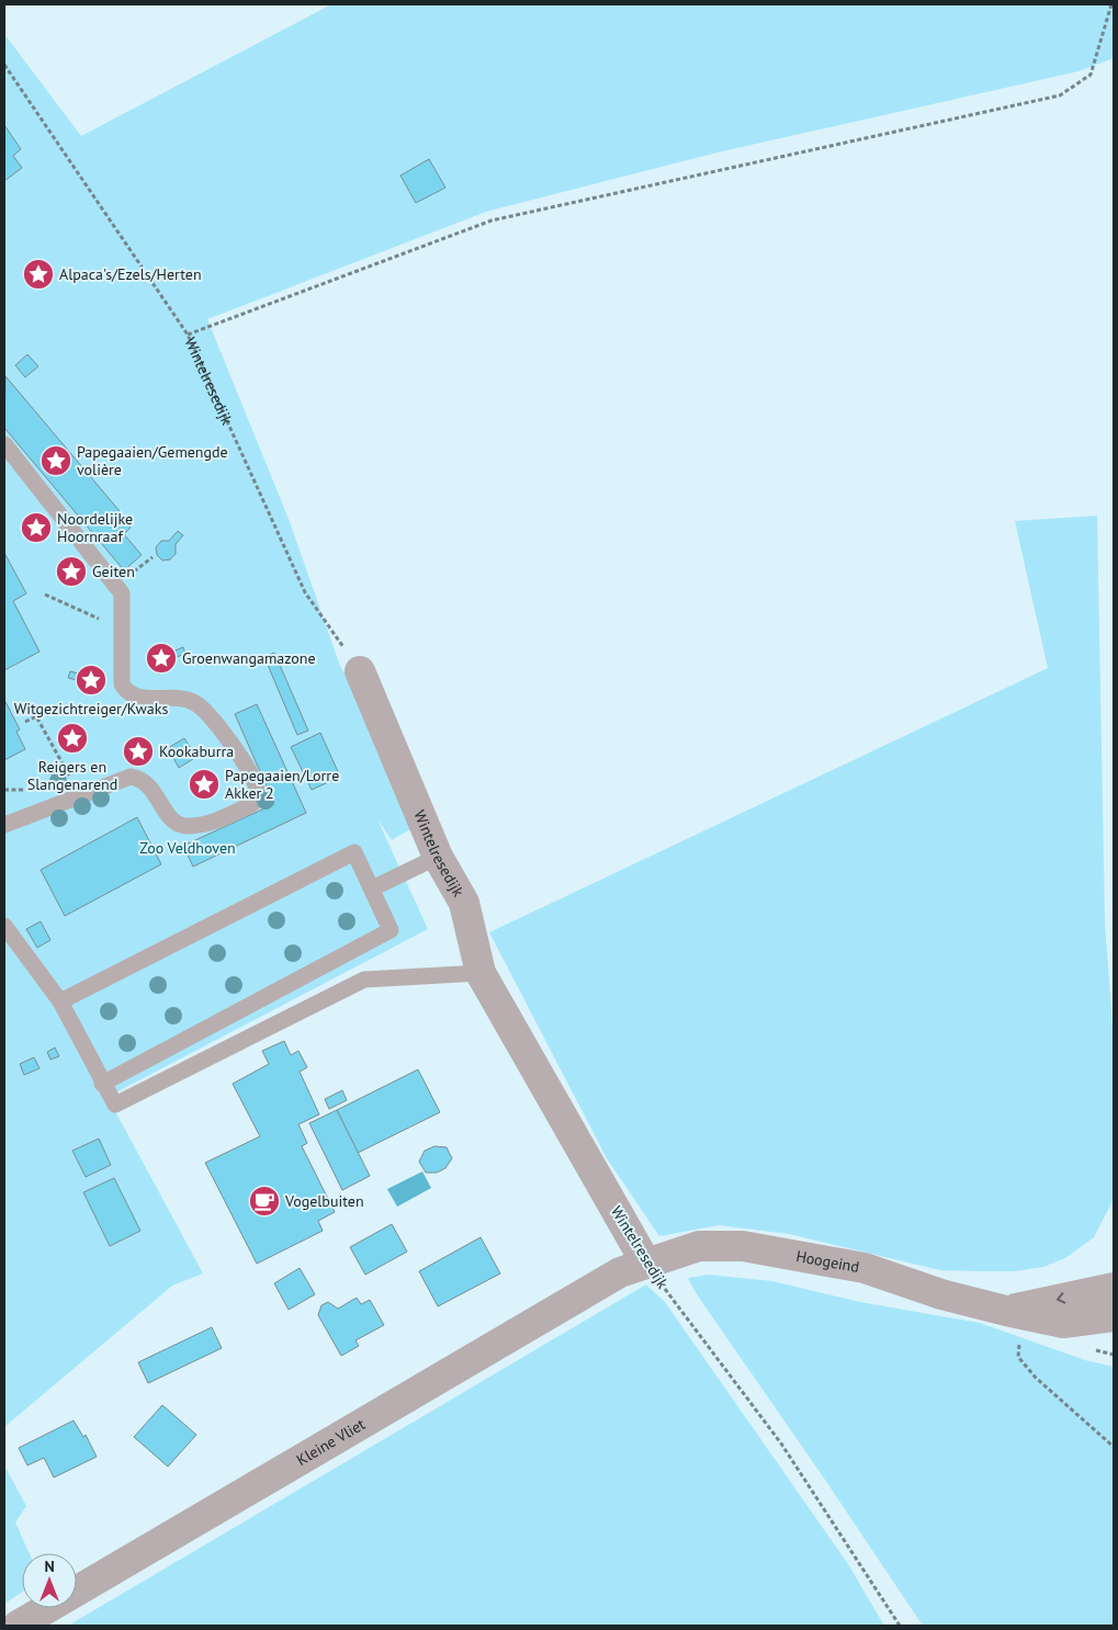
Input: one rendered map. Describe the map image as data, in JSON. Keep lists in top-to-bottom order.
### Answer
{
  "streets": {
    "street": ["Wintelresedijk", "Hoogeind", "Kleine Vliet"]
  },
  "crossings": [
    ["Wintelresedijk", "Hoogeind"],
    ["Wintelresedijk", "Kleine Vliet"],
    ["Hoogeind", "Kleine Vliet"]
  ],
  "parks": ["Zoo Veldhoven"],
  "places": {
    "place": [
      "Alpaca's/Ezels/Herten",
      "Papegaaien/Gemengde volière",
      "Noordelijke Hoornraaf",
      "Geiten",
      "Groenwangamazone",
      "Witgezichtreiger/Kwaks",
      "Reigers en Slangenarend",
      "Kookaburra",
      "Papegaaien/Lorre Akker 2"
    ],
    "cafe": ["Vogelbuiten"]
  },
  "north": "top"
}
